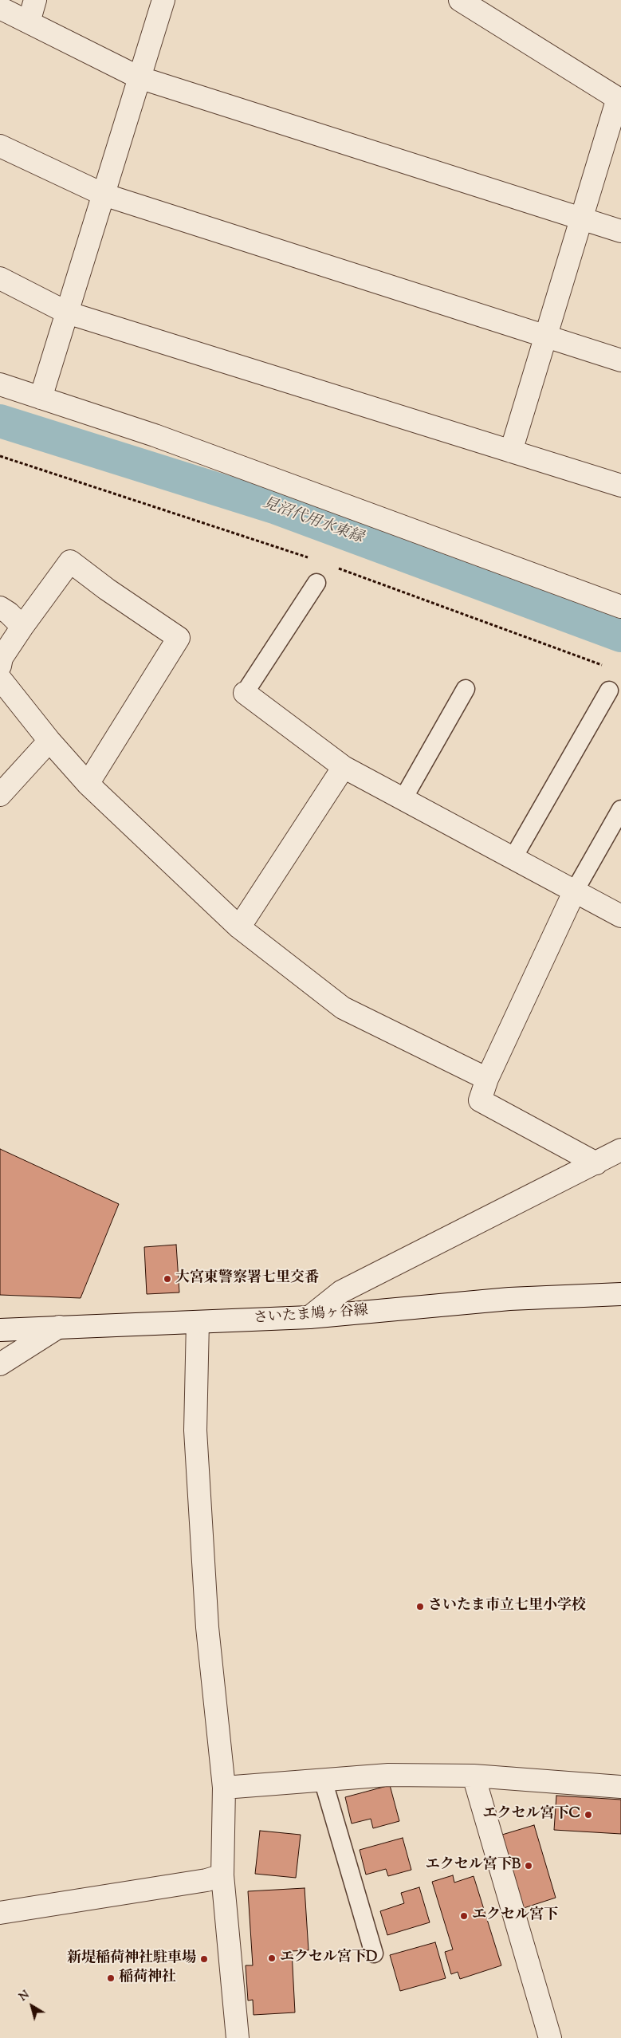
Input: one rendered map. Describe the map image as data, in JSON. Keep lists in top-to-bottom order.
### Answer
{
  "streets": {
    "street": ["さいたま鳩ヶ谷線"]
  },
  "water": ["見沼代用水東縁"],
  "places": [
    "大宮東警察署七里交番",
    "さいたま市立七里小学校",
    "エクセル宮下C",
    "エクセル宮下B",
    "エクセル宮下",
    "エクセル宮下D",
    "新堤稲荷神社駐車場",
    "稲荷神社"
  ],
  "north": "top left"
}
